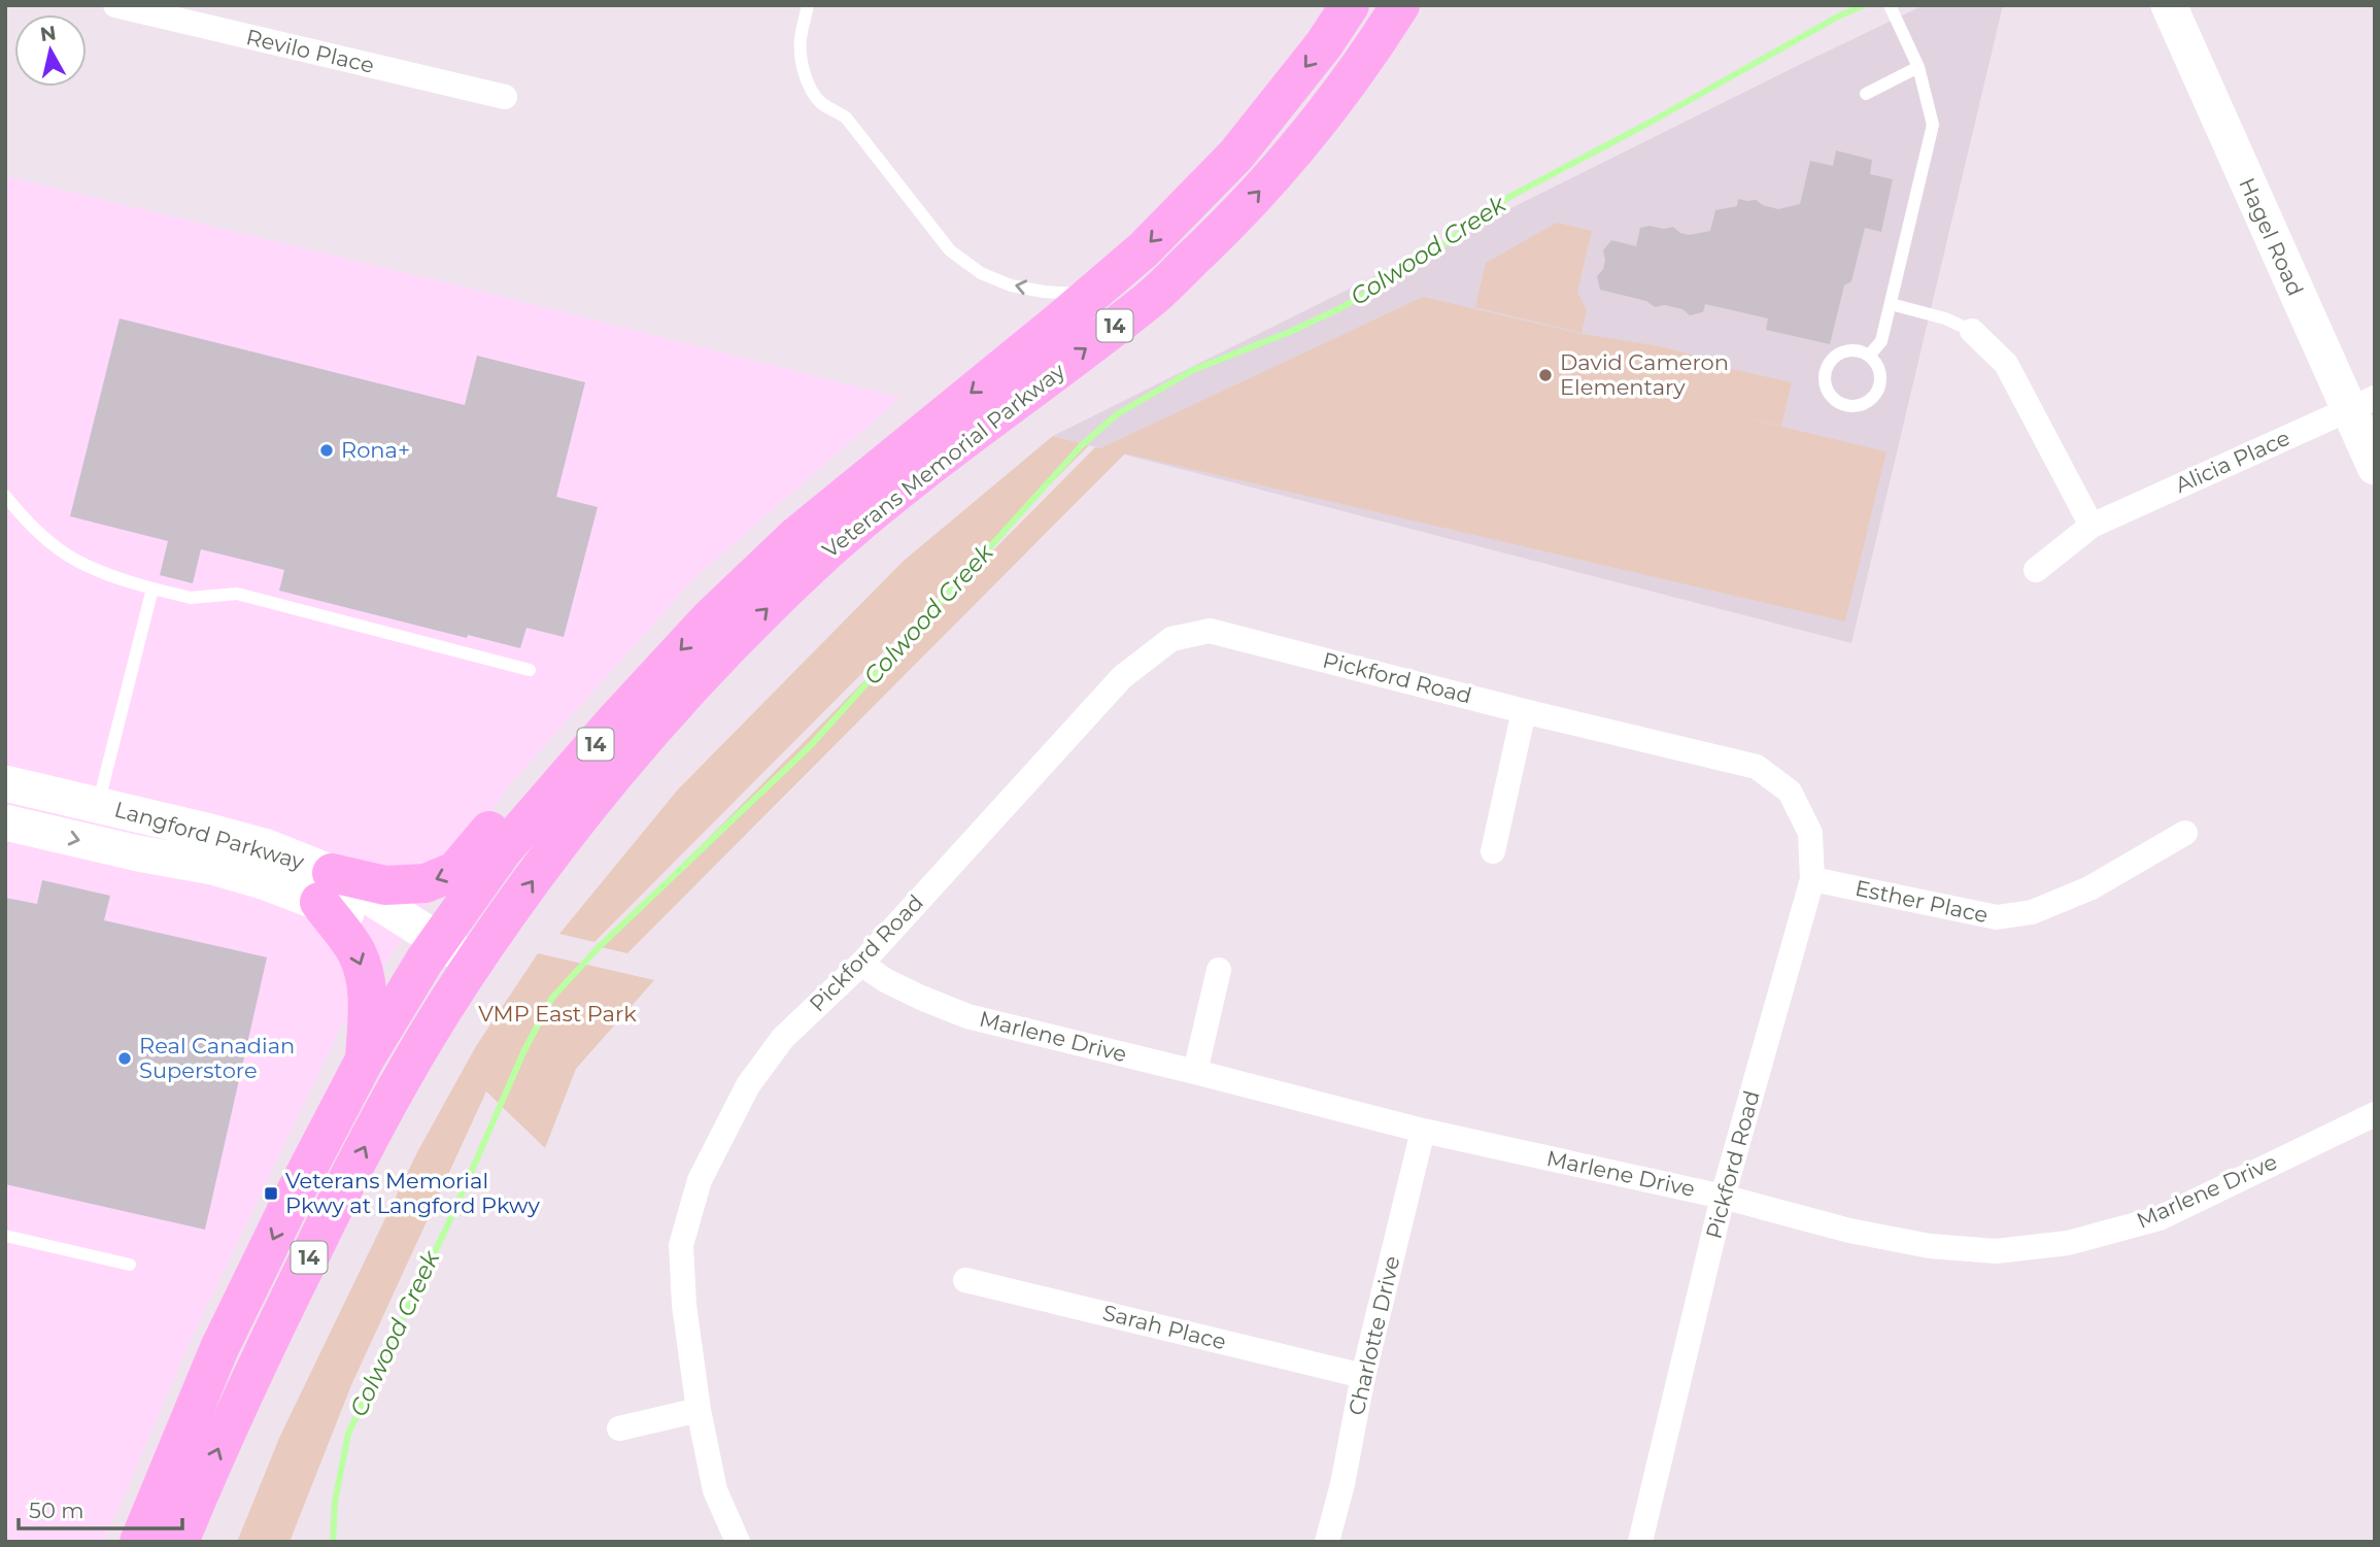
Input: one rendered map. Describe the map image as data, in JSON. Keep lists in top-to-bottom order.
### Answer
{
  "streets": {
    "main road": [
      "Hagel Road",
      "14",
      "Veterans Memorial Parkway",
      "Langford Parkway"
    ],
    "street": [
      "Revilo Place",
      "Alicia Place",
      "Pickford Road",
      "Esther Place",
      "Marlene Drive",
      "Sarah Place",
      "Charlotte Drive"
    ]
  },
  "crossings": [
    ["Hagel Road", "Alicia Place"],
    ["Veterans Memorial Parkway", "Langford Parkway"],
    ["Pickford Road", "Esther Place"],
    ["Pickford Road", "Marlene Drive"],
    ["Marlene Drive", "Charlotte Drive"],
    ["Sarah Place", "Charlotte Drive"]
  ],
  "water": ["Colwood Creek"],
  "parks": ["VMP East Park"],
  "places": {
    "other": ["David Cameron Elementary", "Rona+", "Real Canadian Superstore"],
    "transit": ["Veterans Memorial Pkwy at Langford Pkwy"]
  },
  "scale_bar": "50 m",
  "north": "top"
}
